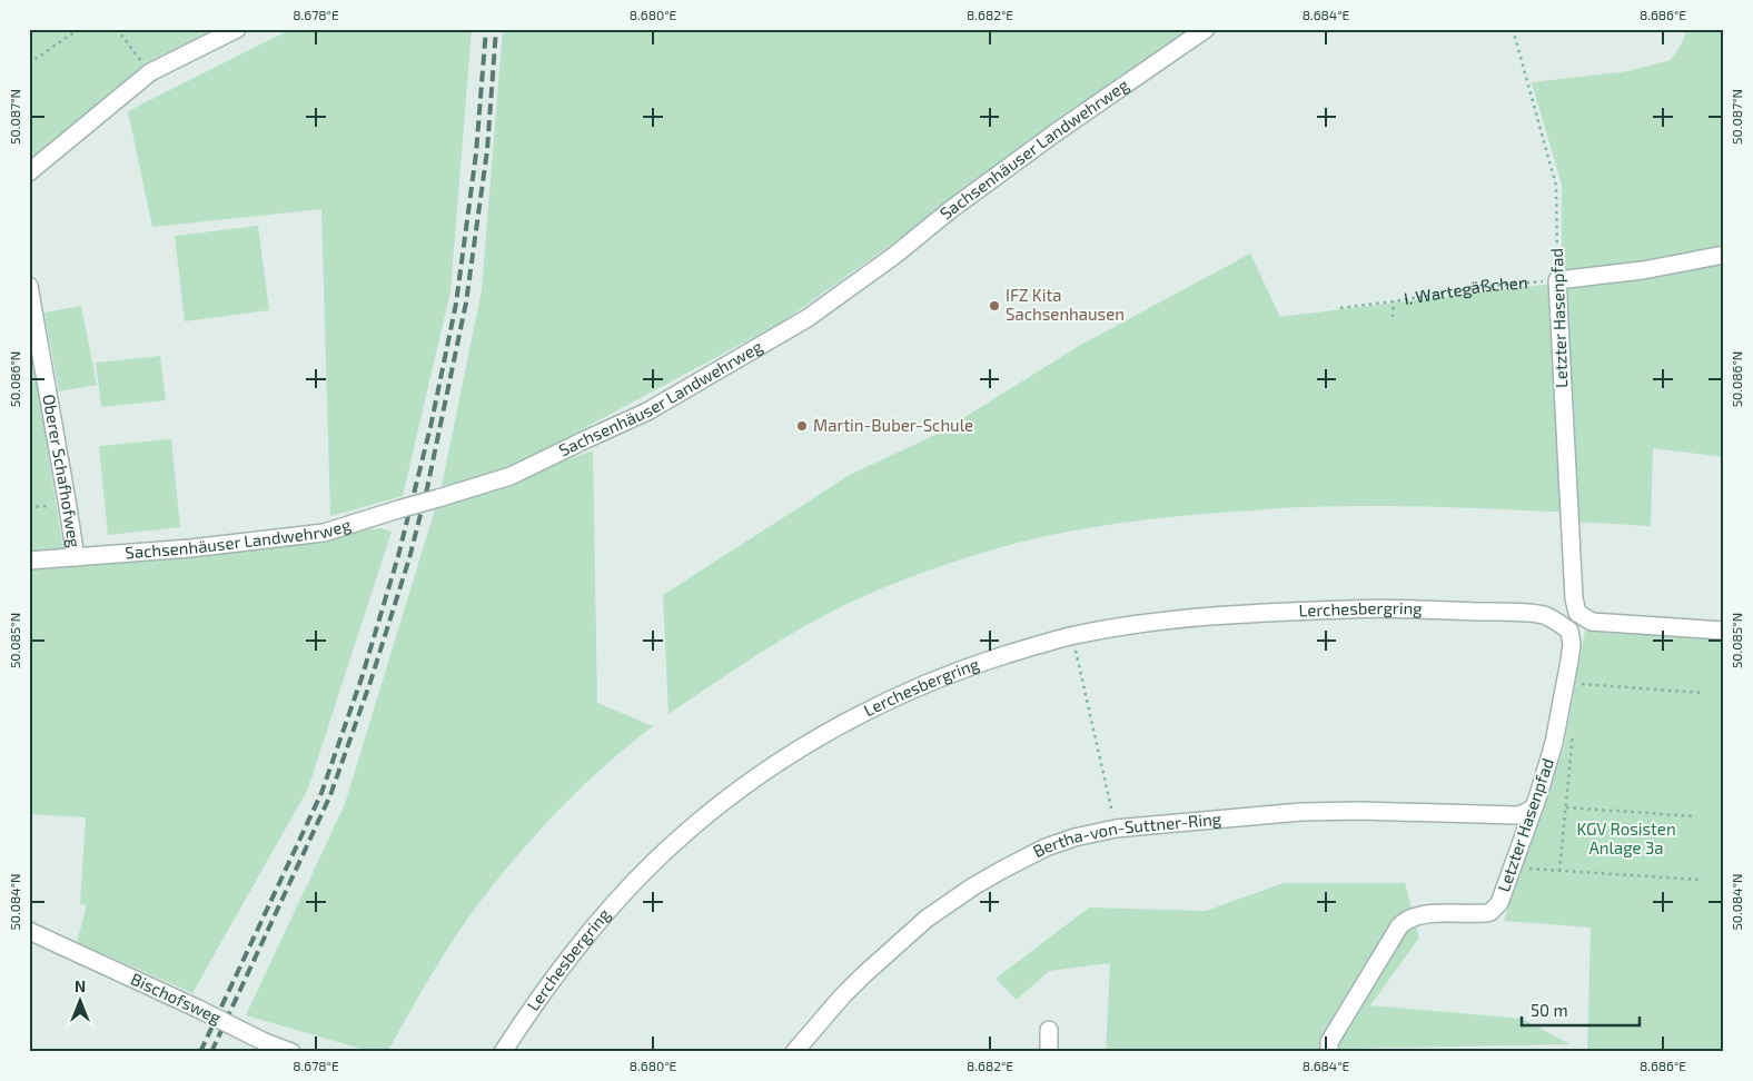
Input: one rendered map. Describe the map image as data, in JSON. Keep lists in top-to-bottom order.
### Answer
{
  "streets": {
    "street": [
      "Sachsenhäuser Landwehrweg",
      "Letzter Hasenpfad",
      "Oberer Schafhofweg",
      "Lerchesbergring",
      "Bertha-von-Suttner-Ring",
      "Bischofsweg"
    ],
    "path": ["I. Wartegäßchen"]
  },
  "crossings": [
    ["Sachsenhäuser Landwehrweg", "Oberer Schafhofweg"],
    ["I. Wartegäßchen", "Letzter Hasenpfad"],
    ["Letzter Hasenpfad", "Lerchesbergring"],
    ["Letzter Hasenpfad", "Bertha-von-Suttner-Ring"]
  ],
  "parks": ["KGV Rosisten Anlage 3a"],
  "places": ["IFZ Kita Sachsenhausen", "Martin-Buber-Schule"],
  "scale_bar": "50 m",
  "north": "top",
  "coordinates": [
    "8.678°E",
    "8.680°E",
    "8.682°E",
    "8.684°E",
    "8.686°E",
    "50.087°N",
    "50.086°N",
    "50.085°N",
    "50.084°N"
  ]
}
